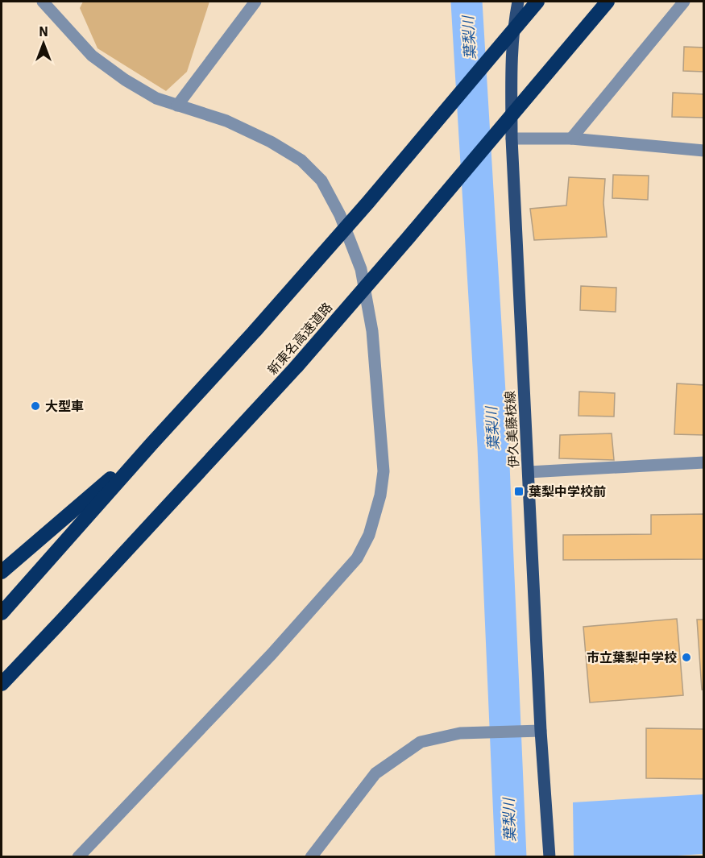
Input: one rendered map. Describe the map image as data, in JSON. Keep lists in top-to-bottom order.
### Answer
{
  "streets": {
    "highway": ["新東名高速道路"],
    "main road": ["伊久美藤枝線"]
  },
  "water": ["葉梨川"],
  "places": {
    "other": ["大型車", "市立葉梨中学校"],
    "transit": ["葉梨中学校前"]
  },
  "north": "top"
}
